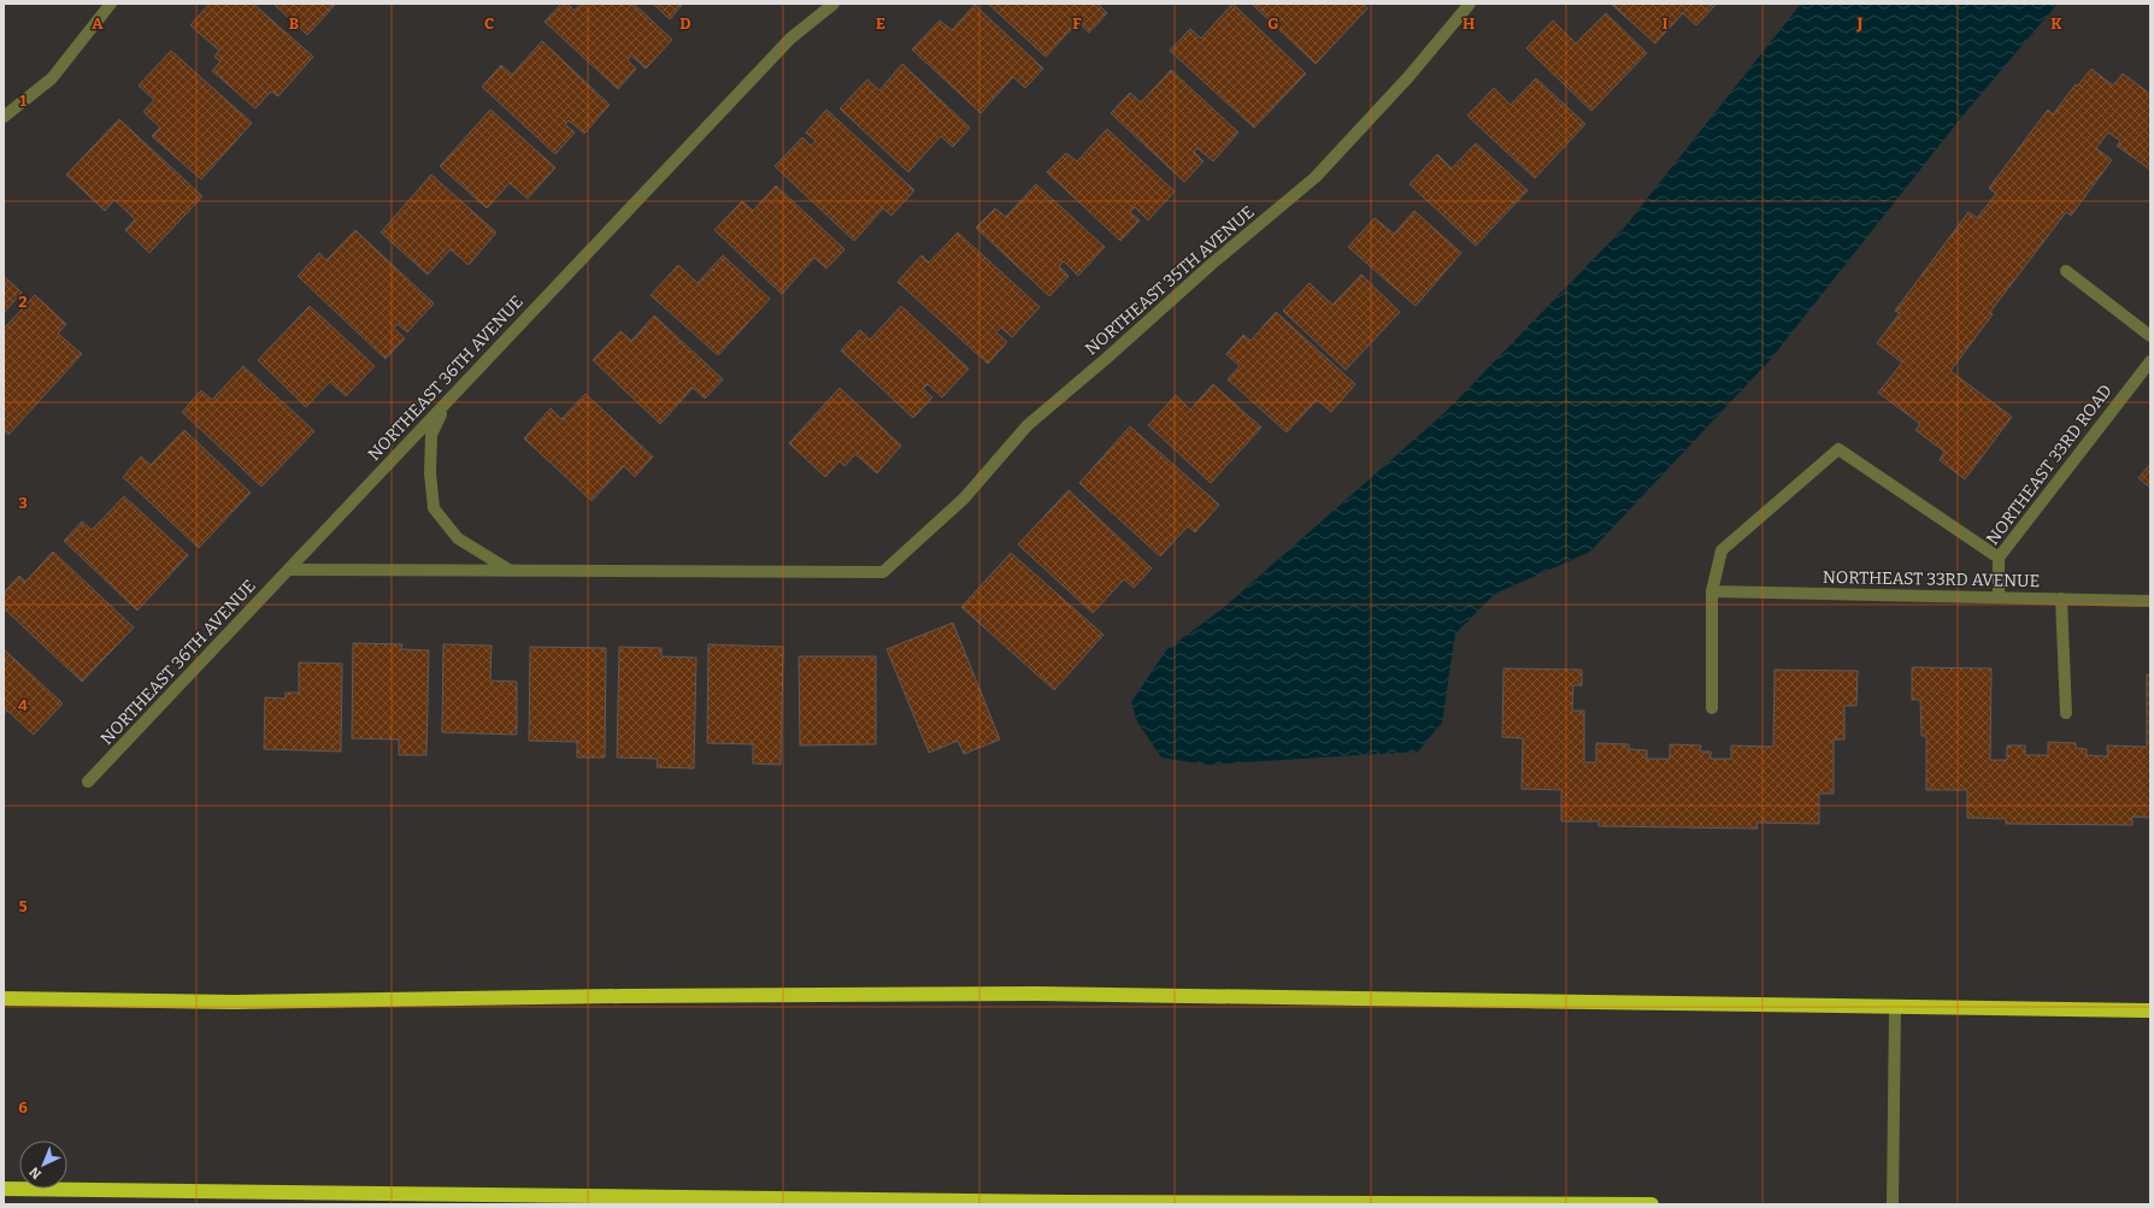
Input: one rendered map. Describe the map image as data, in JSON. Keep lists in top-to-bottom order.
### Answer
{
  "streets": {
    "street": [
      "NORTHEAST 35TH AVENUE",
      "NORTHEAST 36TH AVENUE",
      "NORTHEAST 33RD ROAD",
      "NORTHEAST 33RD AVENUE"
    ]
  },
  "crossings": [
    ["NORTHEAST 33RD ROAD", "NORTHEAST 33RD AVENUE"]
  ],
  "north": "bottom left",
  "grid": {
    "columns": [
      "A",
      "B",
      "C",
      "D",
      "E",
      "F",
      "G",
      "H",
      "I",
      "J",
      "K"
    ],
    "rows": [
      "1",
      "2",
      "3",
      "4",
      "5",
      "6"
    ]
  }
}
